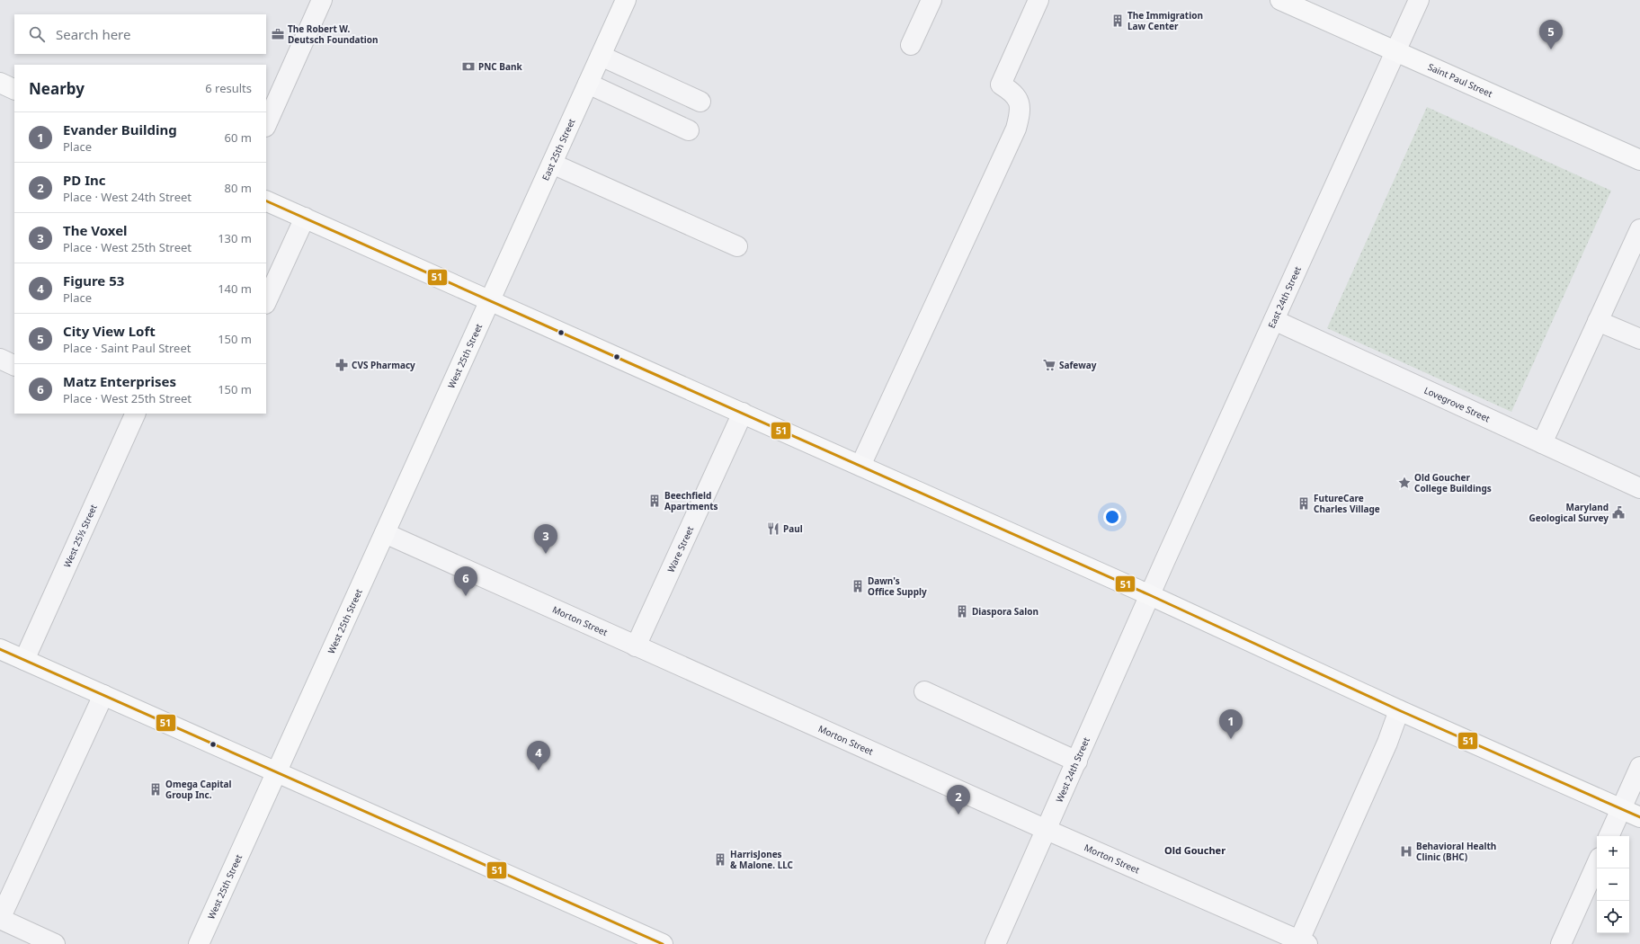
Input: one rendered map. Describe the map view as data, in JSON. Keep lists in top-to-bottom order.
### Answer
{
  "streets": {
    "main road": ["Saint Paul Street", "East 25th Street", "West 25th Street"],
    "street": [
      "East 24th Street",
      "Lovegrove Street",
      "West 25½ Street",
      "Ware Street",
      "Morton Street",
      "West 24th Street"
    ]
  },
  "crossings": [
    ["Saint Paul Street", "East 24th Street"],
    ["East 25th Street", "West 25th Street"],
    ["East 24th Street", "Lovegrove Street"],
    ["East 24th Street", "West 24th Street"],
    ["West 25th Street", "Morton Street"],
    ["Ware Street", "Morton Street"],
    ["Morton Street", "West 24th Street"]
  ],
  "districts": ["Old Goucher"],
  "places": {
    "building": [
      "The Immigration Law Center",
      "Beechfield Apartments",
      "FutureCare Charles Village",
      "Dawn's Office Supply",
      "Diaspora Salon",
      "Omega Capital Group Inc.",
      "HarrisJones & Malone. LLC"
    ],
    "office": ["The Robert W. Deutsch Foundation"],
    "bank": ["PNC Bank"],
    "pharmacy": ["CVS Pharmacy"],
    "supermarket": ["Safeway"],
    "place": ["Old Goucher College Buildings"],
    "public building": ["Maryland Geological Survey"],
    "restaurant": ["Paul"],
    "hospital": ["Behavioral Health Clinic (BHC)"]
  },
  "lines": ["transit line 51"],
  "page": {
    "search": "Search here",
    "pins": [
      "5",
      "3",
      "6",
      "1",
      "4",
      "2"
    ],
    "heading": ["Nearby", "6 results"],
    "list": [
      {
        "mark": "1",
        "name": "Evander Building",
        "note": "Place",
        "value": "60 m"
      },
      {
        "mark": "2",
        "name": "PD Inc",
        "note": "Place · West 24th Street",
        "value": "80 m"
      },
      {
        "mark": "3",
        "name": "The Voxel",
        "note": "Place · West 25th Street",
        "value": "130 m"
      },
      {
        "mark": "4",
        "name": "Figure 53",
        "note": "Place",
        "value": "140 m"
      },
      {
        "mark": "5",
        "name": "City View Loft",
        "note": "Place · Saint Paul Street",
        "value": "150 m"
      },
      {
        "mark": "6",
        "name": "Matz Enterprises",
        "note": "Place · West 25th Street",
        "value": "150 m"
      }
    ],
    "map_buttons": ["+", "−"]
  }
}
